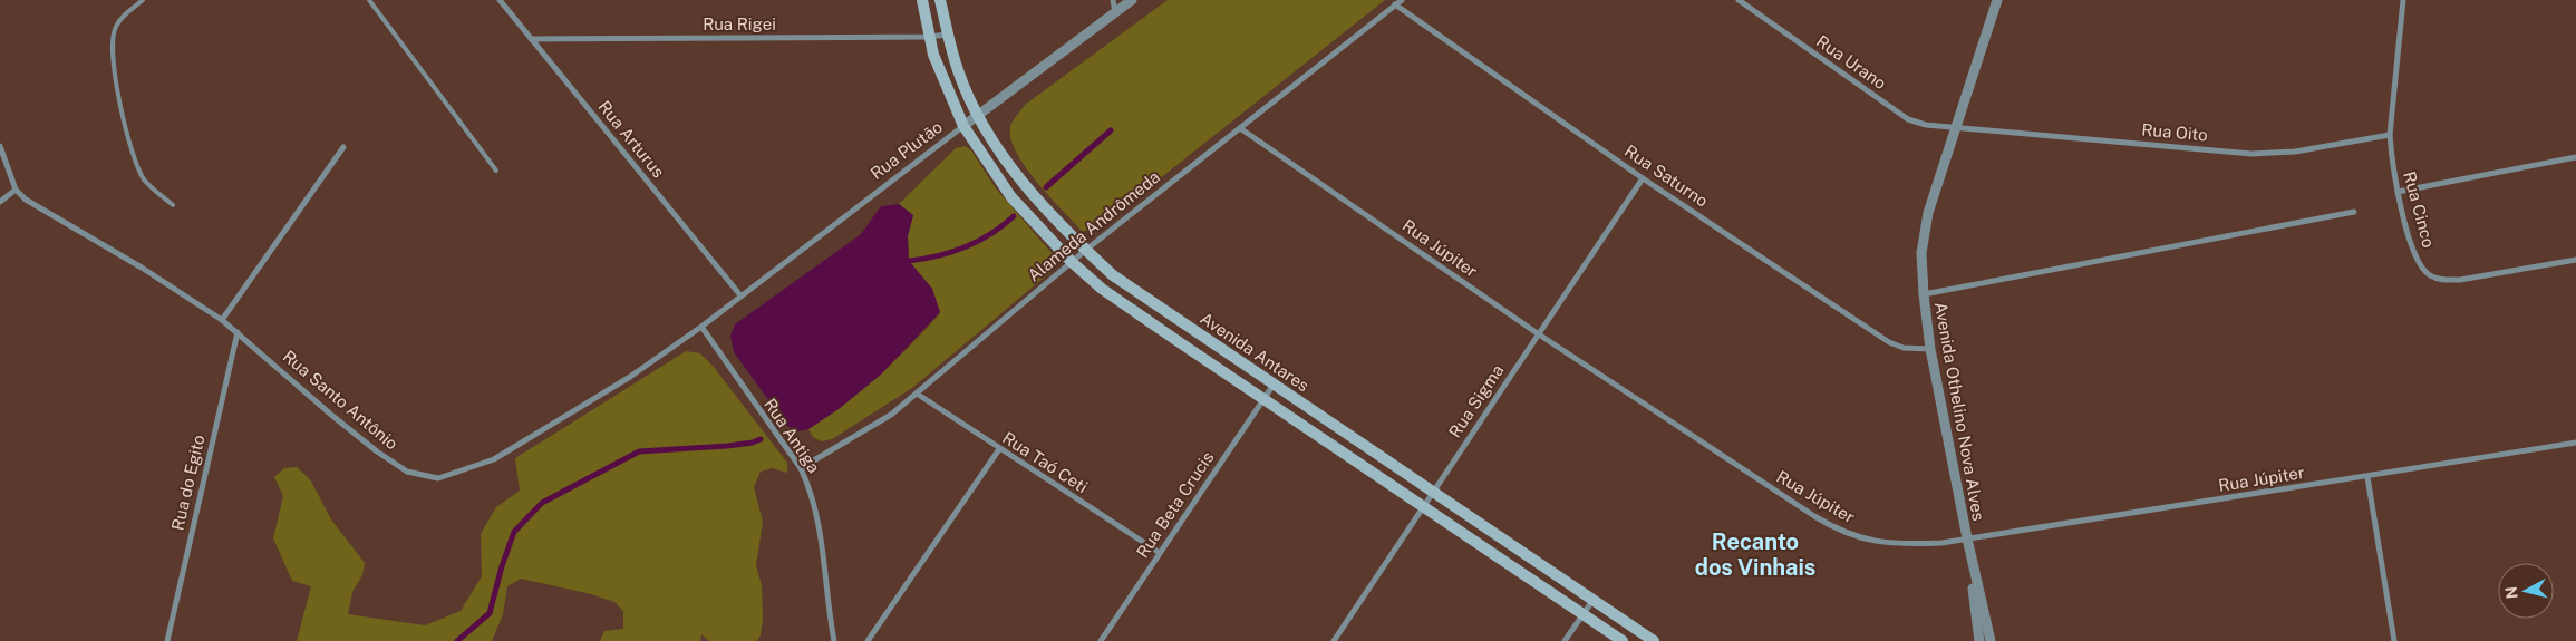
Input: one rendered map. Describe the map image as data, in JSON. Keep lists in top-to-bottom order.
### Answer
{
  "streets": {
    "main road": ["Avenida Antares"],
    "street": [
      "Rua Rigei",
      "Rua Urano",
      "Rua Oito",
      "Rua Arturus",
      "Rua Plutão",
      "Rua Saturno",
      "Rua Cinco",
      "Alameda Andrômeda",
      "Rua Júpiter",
      "Rua Santo Antônio",
      "Rua Sigma",
      "Avenida Othelino Nova Alves",
      "Rua Antiga",
      "Rua Taó Ceti",
      "Rua do Egito",
      "Rua Beta Crucis"
    ]
  },
  "crossings": [
    ["Rua Rigei", "Rua Arturus"],
    ["Rua Rigei", "Avenida Antares"],
    ["Rua Urano", "Rua Oito"],
    ["Rua Urano", "Avenida Othelino Nova Alves"],
    ["Rua Oito", "Rua Cinco"],
    ["Rua Oito", "Avenida Othelino Nova Alves"],
    ["Rua Arturus", "Rua Plutão"],
    ["Rua Plutão", "Avenida Antares"],
    ["Rua Plutão", "Rua Santo Antônio"],
    ["Rua Plutão", "Rua Antiga"],
    ["Rua Saturno", "Alameda Andrômeda"],
    ["Rua Saturno", "Rua Sigma"],
    ["Rua Saturno", "Avenida Othelino Nova Alves"],
    ["Alameda Andrômeda", "Rua Júpiter"],
    ["Alameda Andrômeda", "Avenida Antares"],
    ["Alameda Andrômeda", "Rua Antiga"],
    ["Alameda Andrômeda", "Rua Taó Ceti"],
    ["Rua Júpiter", "Rua Sigma"],
    ["Rua Júpiter", "Avenida Othelino Nova Alves"],
    ["Avenida Antares", "Rua Sigma"],
    ["Avenida Antares", "Rua Beta Crucis"],
    ["Rua Santo Antônio", "Rua Antiga"],
    ["Rua Santo Antônio", "Rua do Egito"],
    ["Rua Taó Ceti", "Rua Beta Crucis"]
  ],
  "districts": ["Recanto dos Vinhais"],
  "north": "left"
}
